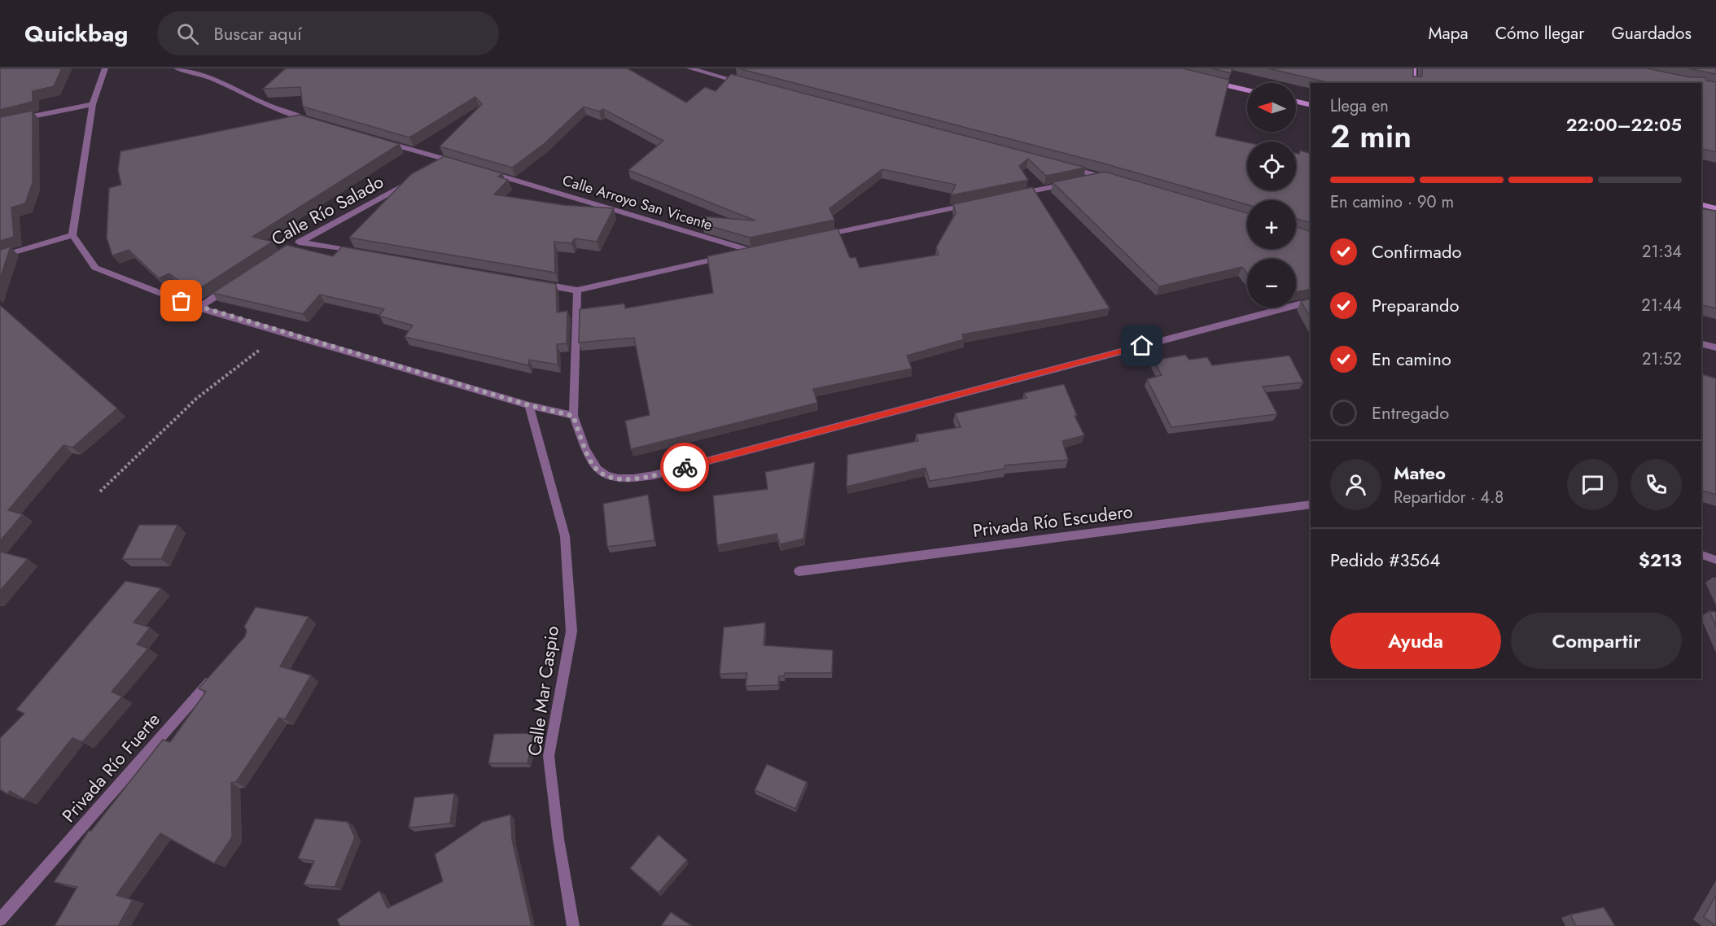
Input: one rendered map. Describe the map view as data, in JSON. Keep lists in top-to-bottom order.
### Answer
{
  "streets": {
    "street": [
      "Calle Arroyo San Vicente",
      "Calle Río Salado",
      "Privada Río Escudero",
      "Calle Mar Caspio",
      "Privada Río Fuerte"
    ]
  },
  "north": "left",
  "page": {
    "header": "Quickbag",
    "search": "Buscar aquí",
    "nav": ["Mapa", "Cómo llegar", "Guardados"],
    "map_buttons": ["+", "−"],
    "heading": ["2 min", "Llega en", "22:00–22:05"],
    "panel": [
      "Mateo",
      "Repartidor · 4.8",
      "Pedido #3564",
      "$213"
    ],
    "bar": "En camino · 90 m",
    "list": [
      ["Confirmado", "21:34"],
      ["Preparando", "21:44"],
      ["En camino", "21:52"],
      "Entregado"
    ],
    "buttons": ["Ayuda", "Compartir"]
  }
}
